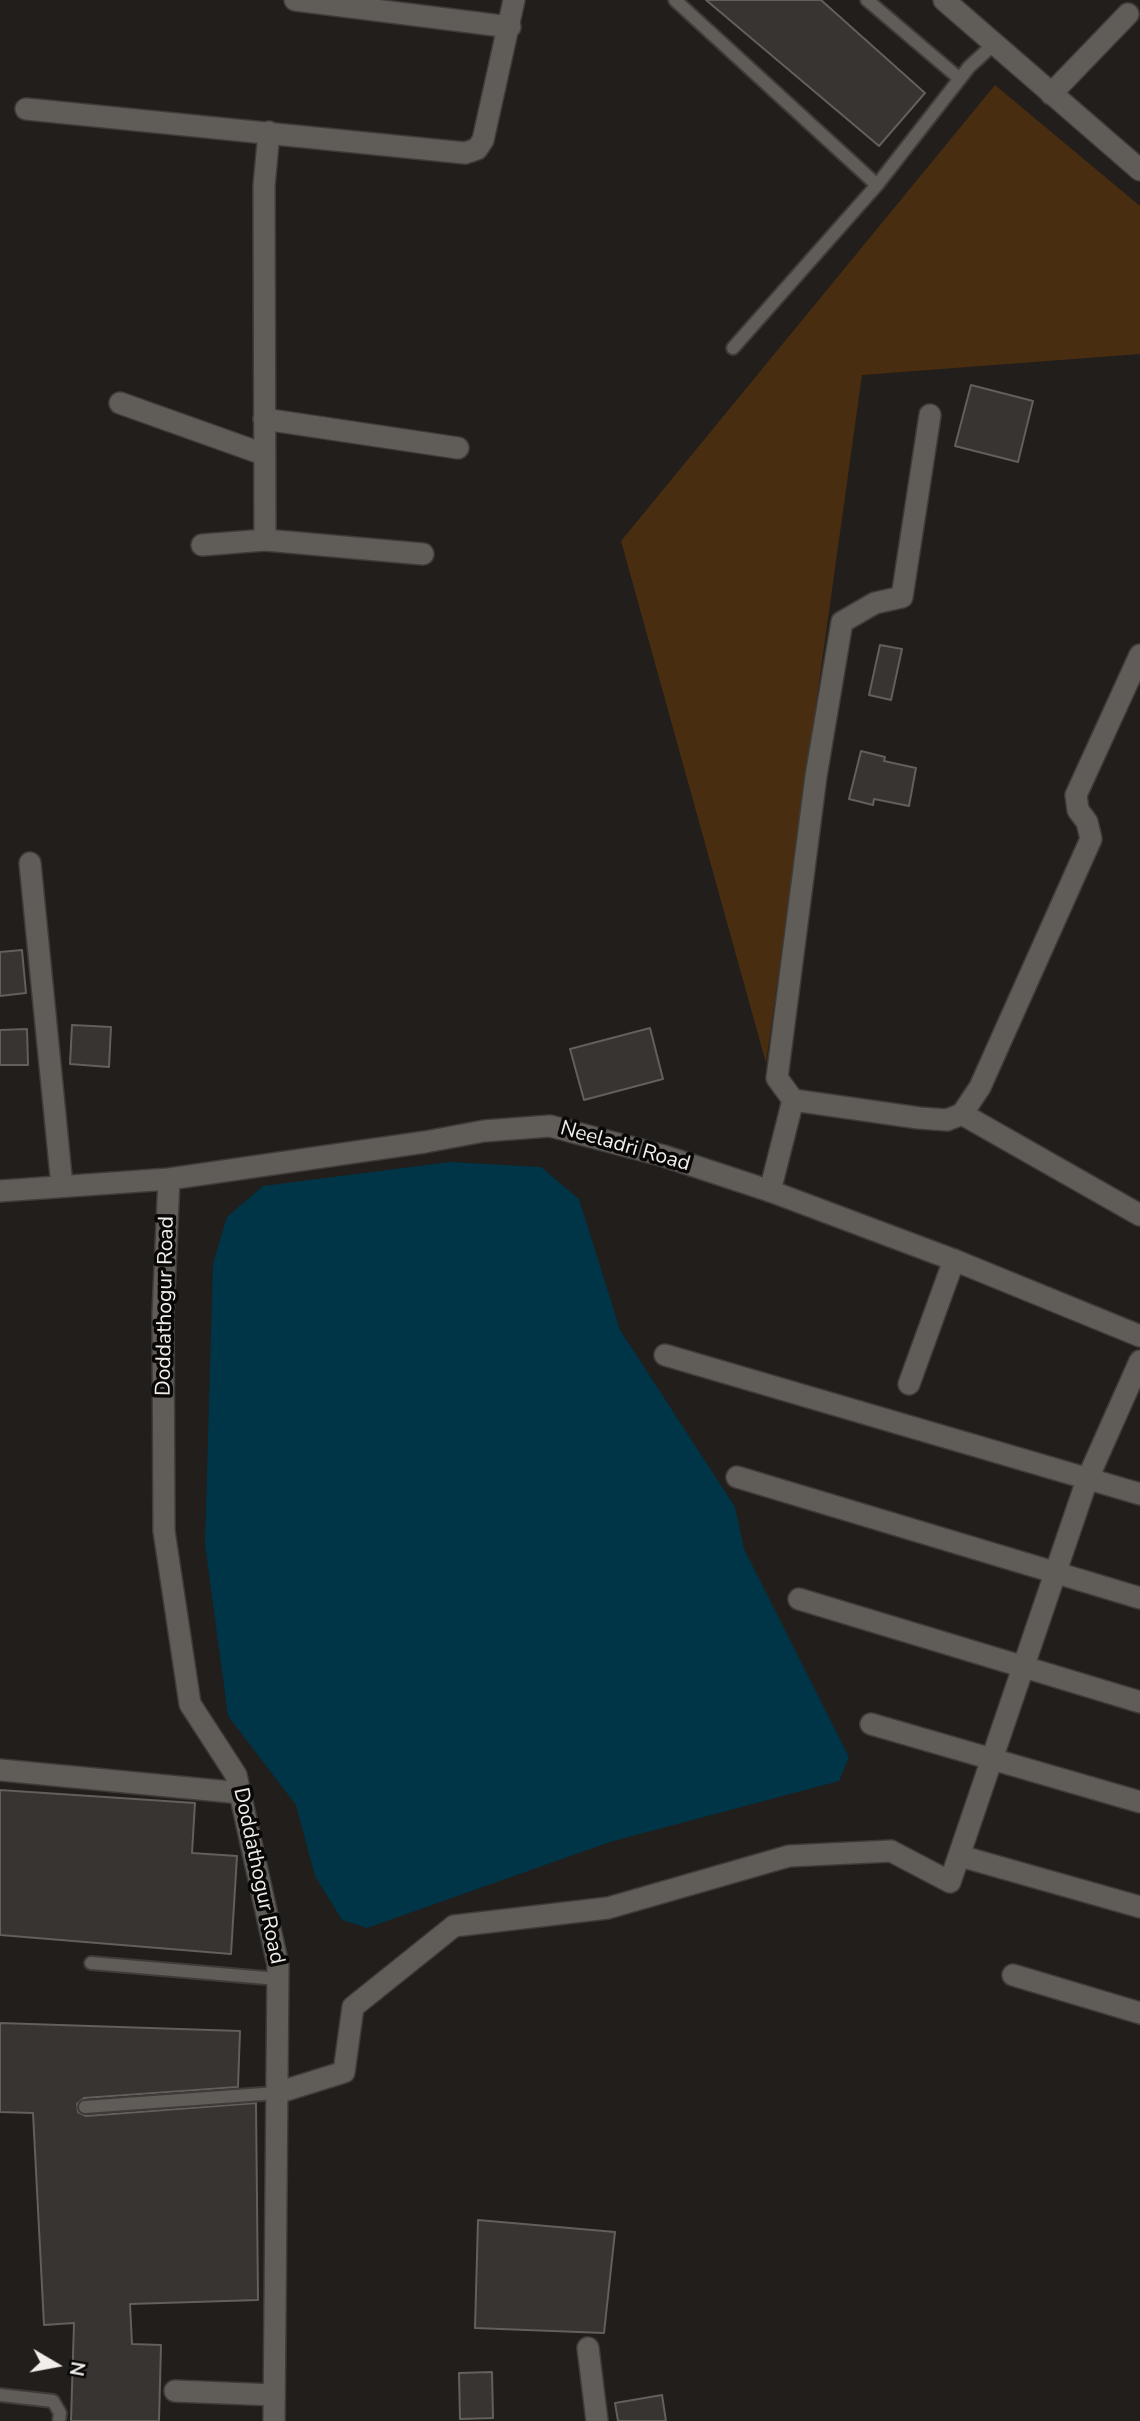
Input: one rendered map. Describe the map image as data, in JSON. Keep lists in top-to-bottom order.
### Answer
{
  "streets": {
    "street": ["Neeladri Road", "Doddathogur Road"]
  },
  "crossings": [
    ["Neeladri Road", "Doddathogur Road"]
  ],
  "north": "right"
}
